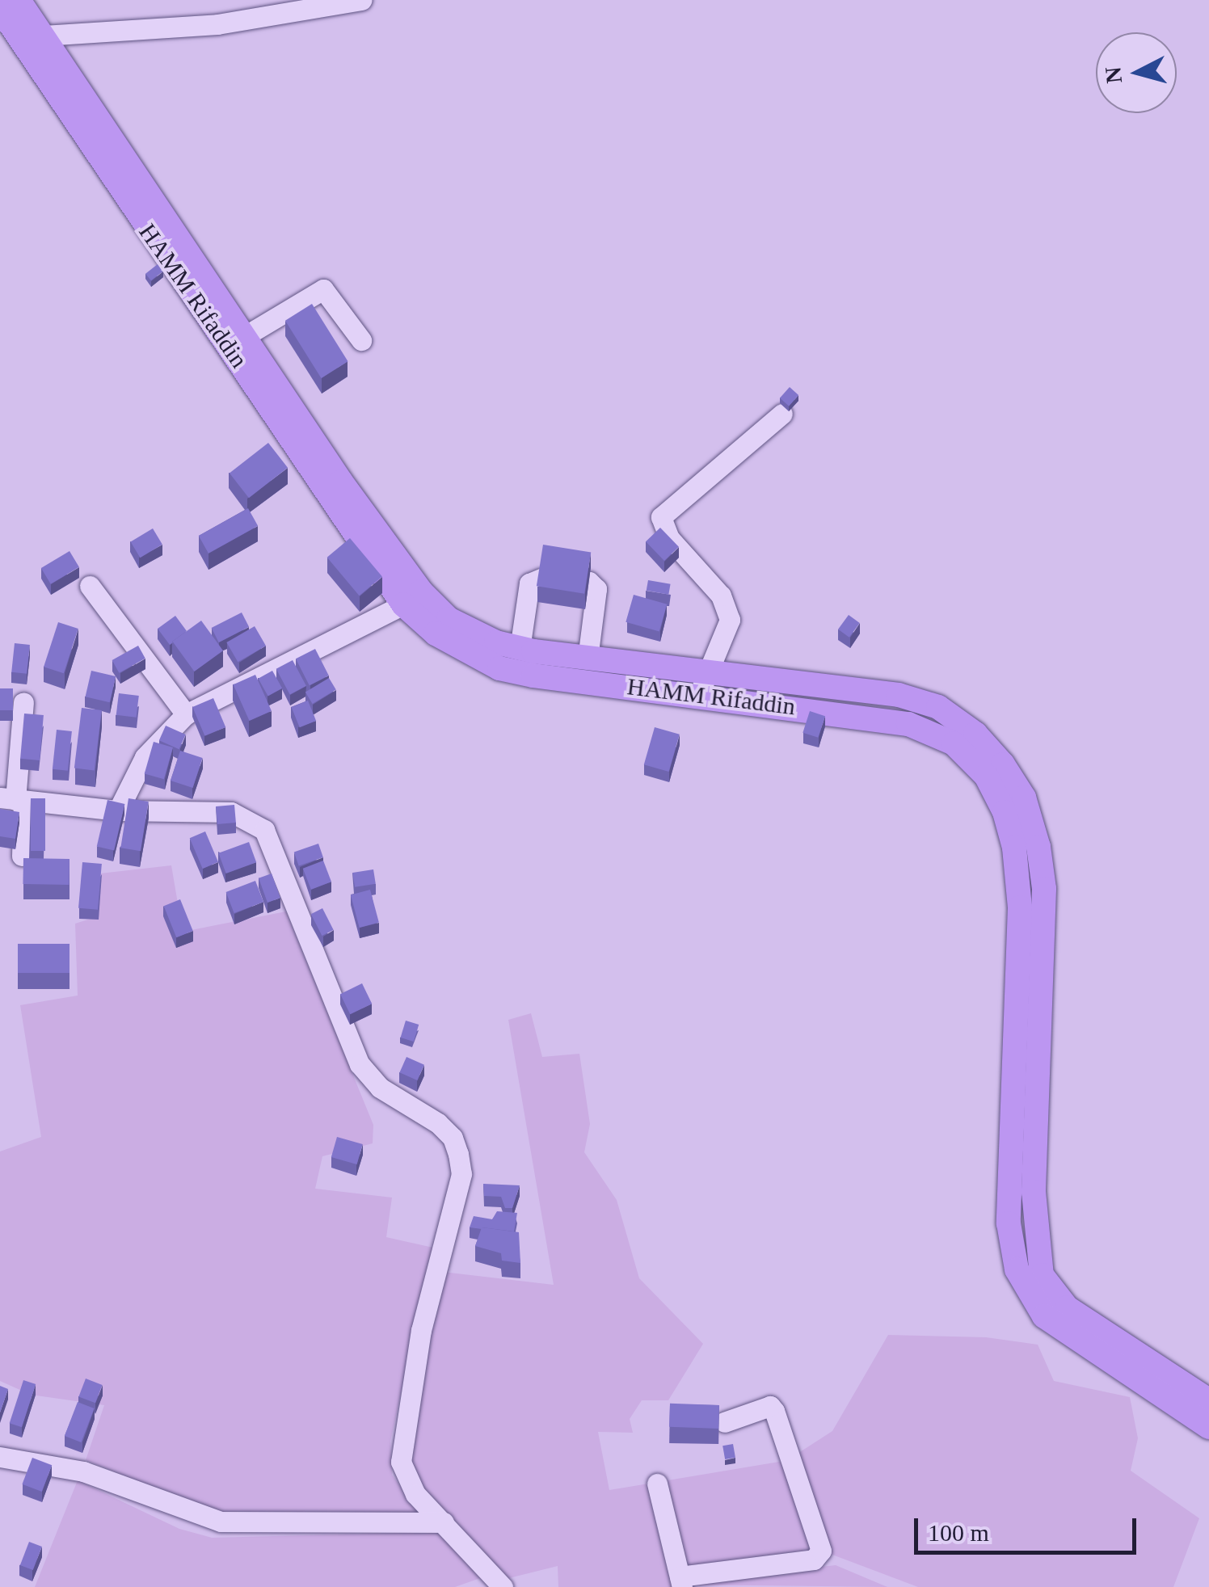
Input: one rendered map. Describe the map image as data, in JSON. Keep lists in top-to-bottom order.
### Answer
{
  "streets": {
    "main road": ["HAMM Rifaddin"]
  },
  "scale_bar": "100 m",
  "north": "left"
}
